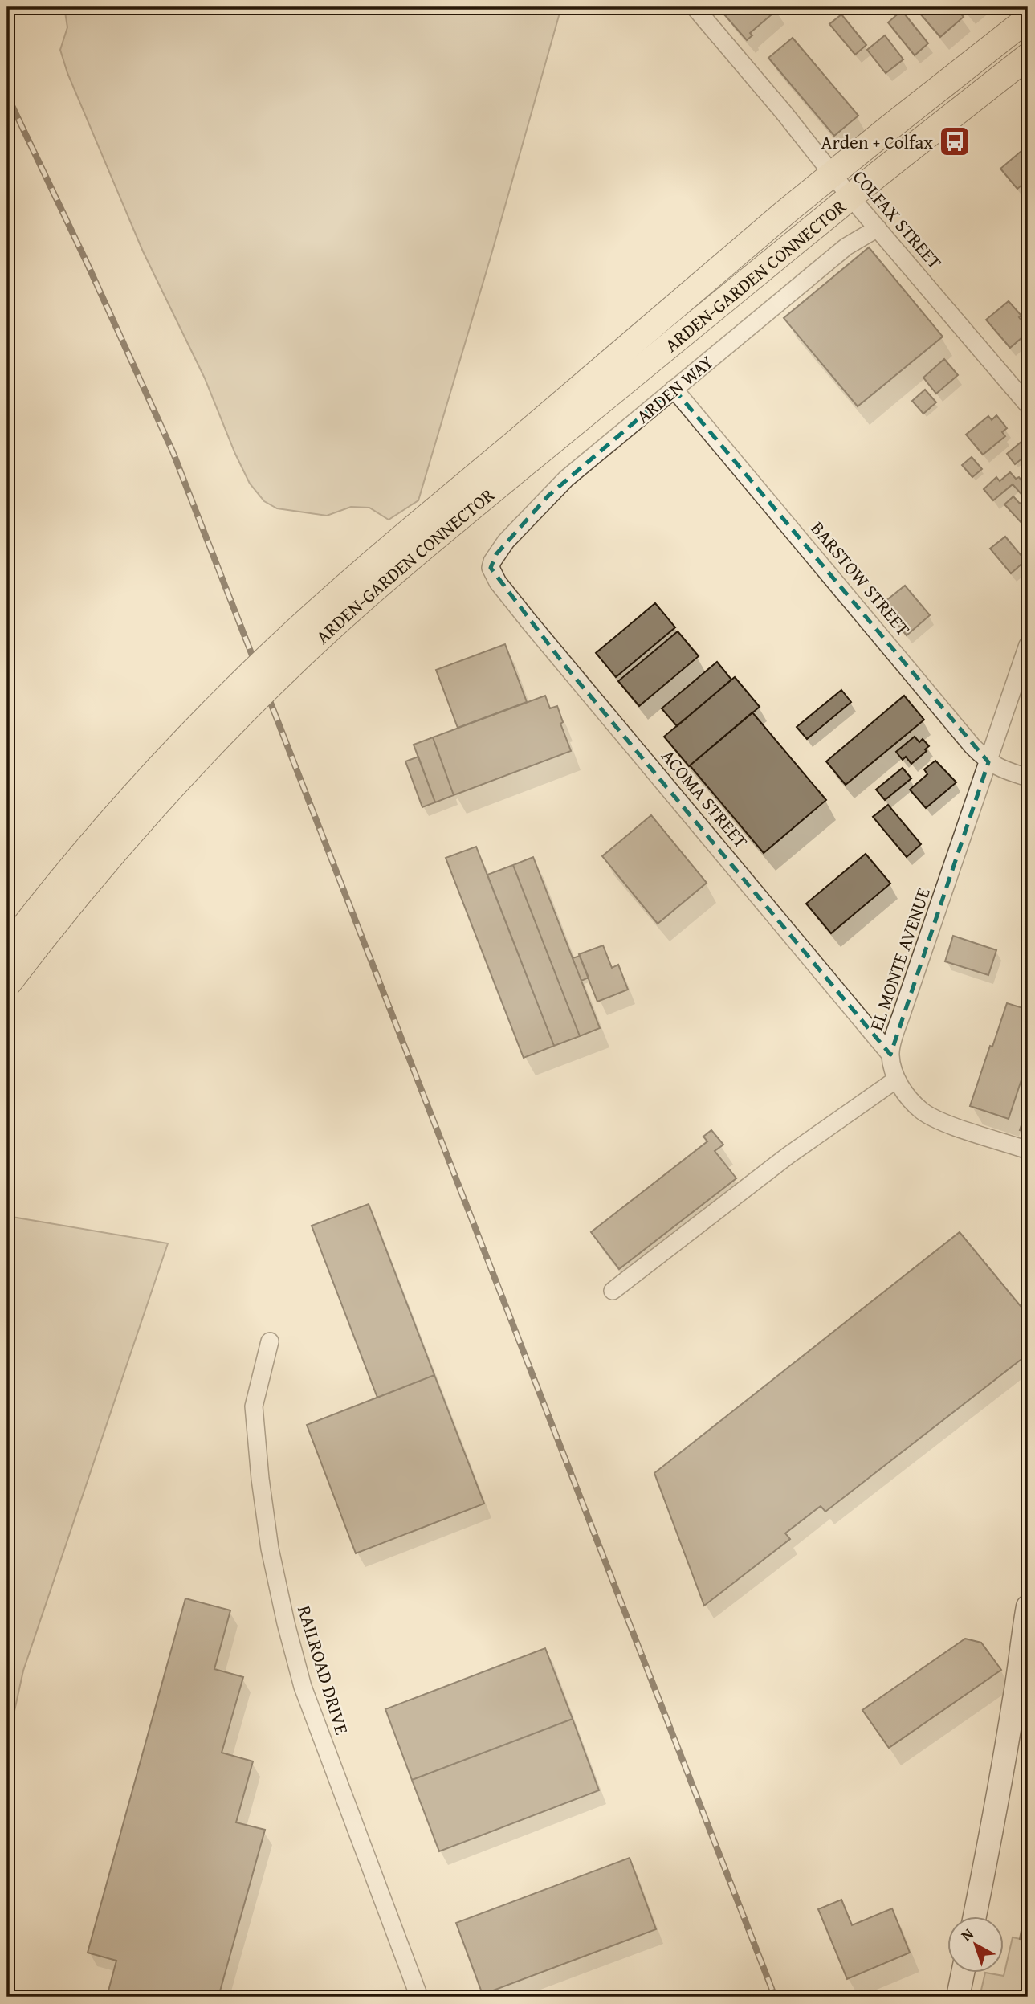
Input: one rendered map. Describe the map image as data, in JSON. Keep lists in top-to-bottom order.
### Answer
{
  "streets": {
    "main road": ["ARDEN-GARDEN CONNECTOR"],
    "street": [
      "COLFAX STREET",
      "ARDEN WAY",
      "BARSTOW STREET",
      "ACOMA STREET",
      "EL MONTE AVENUE",
      "RAILROAD DRIVE"
    ]
  },
  "crossings": [
    ["COLFAX STREET", "ARDEN-GARDEN CONNECTOR"],
    ["COLFAX STREET", "ARDEN WAY"],
    ["ARDEN WAY", "BARSTOW STREET"],
    ["ARDEN WAY", "ACOMA STREET"],
    ["BARSTOW STREET", "EL MONTE AVENUE"],
    ["ACOMA STREET", "EL MONTE AVENUE"]
  ],
  "places": {
    "bus stop": ["Arden + Colfax"]
  },
  "north": "top left"
}
